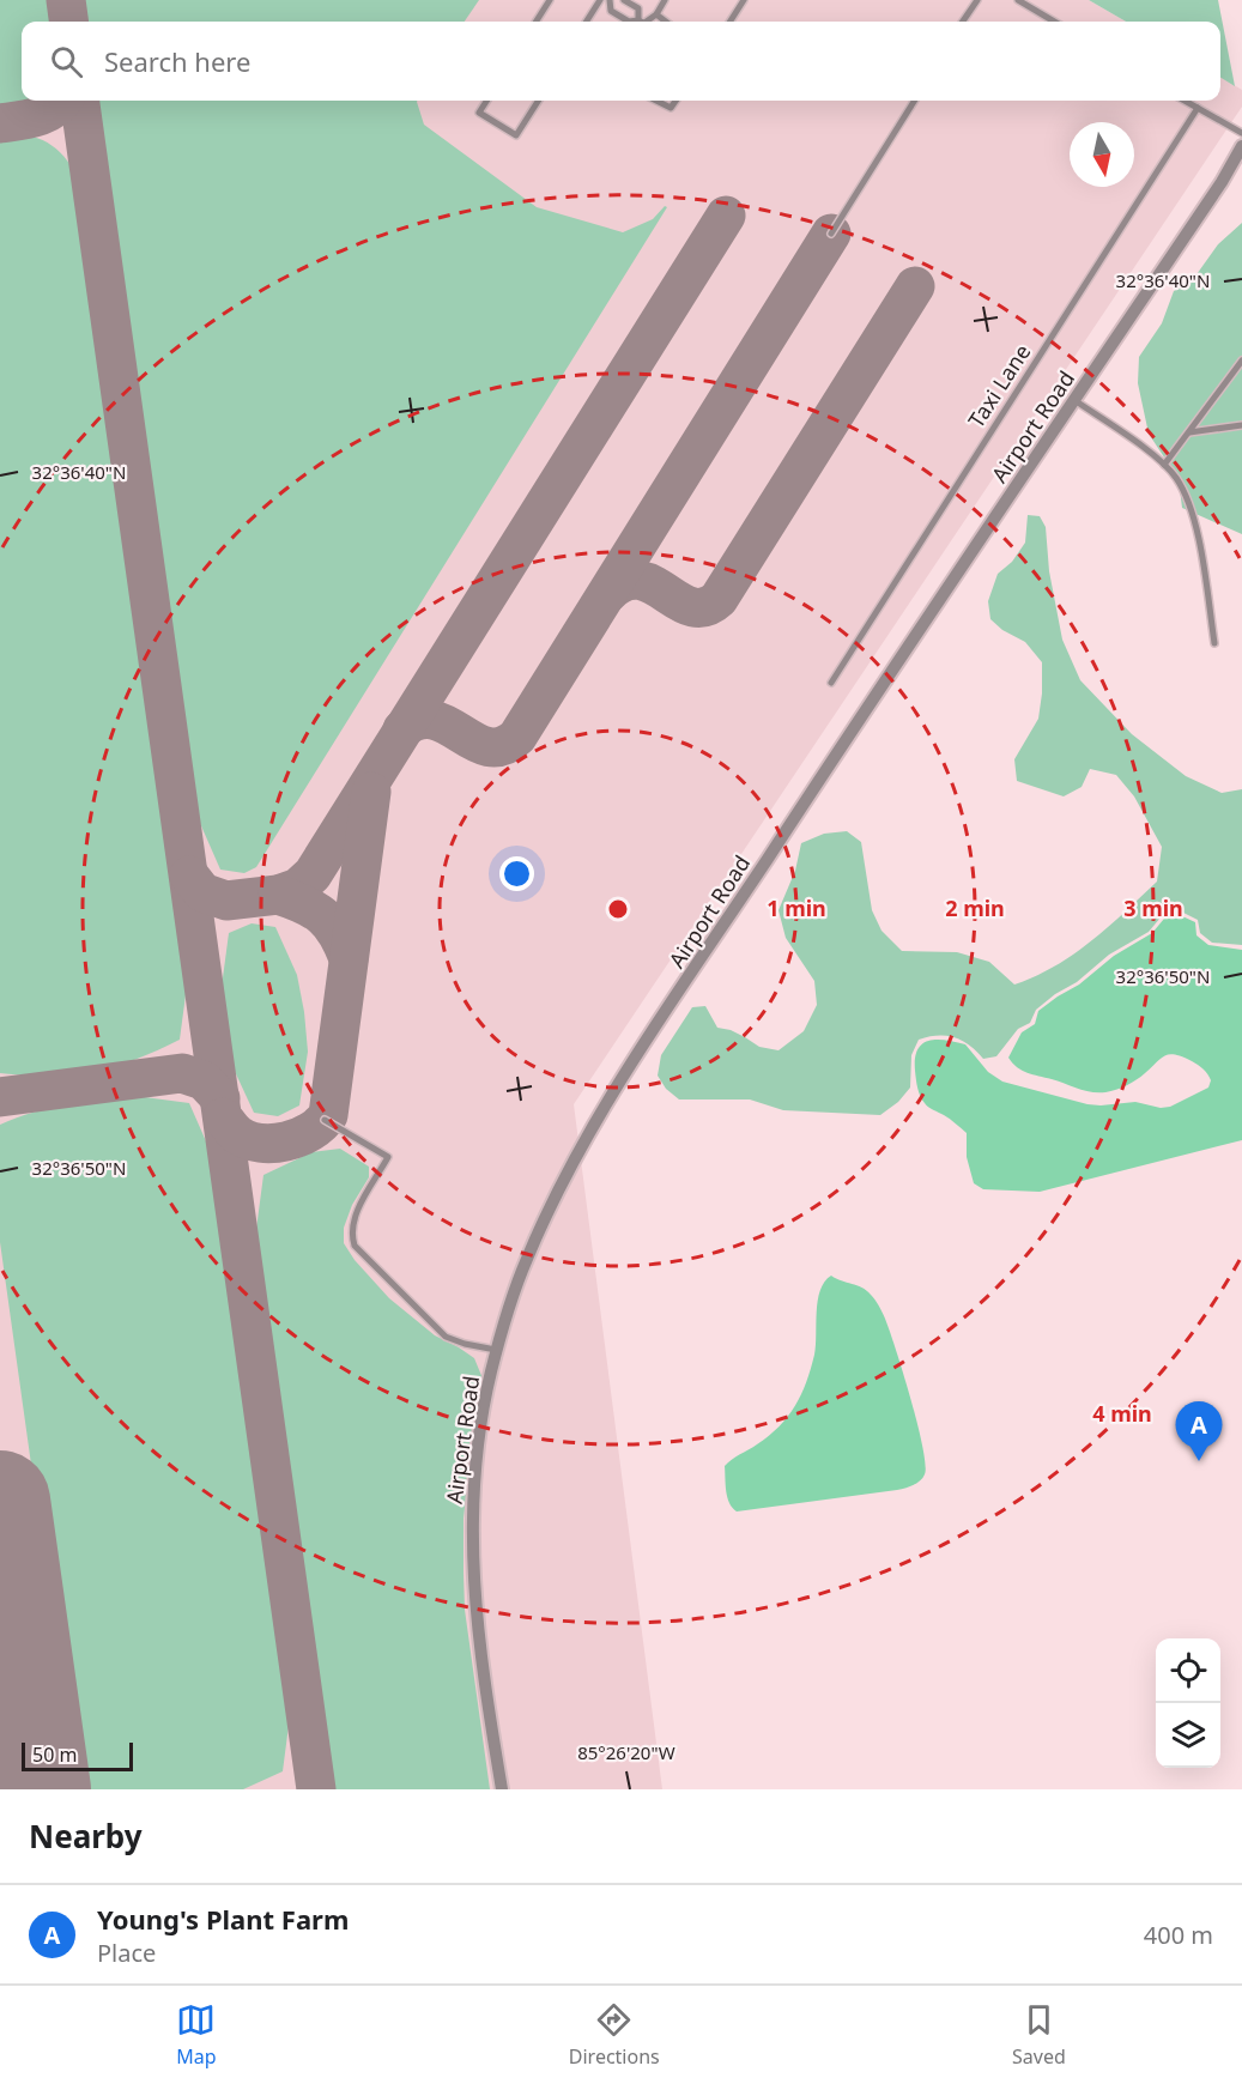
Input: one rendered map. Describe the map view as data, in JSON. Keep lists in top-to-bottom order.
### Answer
{
  "streets": {
    "street": ["Airport Road"],
    "lane": ["Taxi Lane"]
  },
  "scale_bar": "50 m",
  "north": "bottom",
  "page": {
    "search": "Search here",
    "pins": "A",
    "scale": "50 m",
    "heading": "Nearby",
    "list": [
      {
        "mark": "A",
        "name": "Young's Plant Farm",
        "note": "Place",
        "value": "400 m"
      }
    ],
    "nav": ["Map", "Directions", "Saved"]
  },
  "coordinates": ["32°36'40\"N", "32°36'50\"N", "85°26'20\"W"],
  "rings": [
    "1 min",
    "2 min",
    "3 min",
    "4 min"
  ]
}
